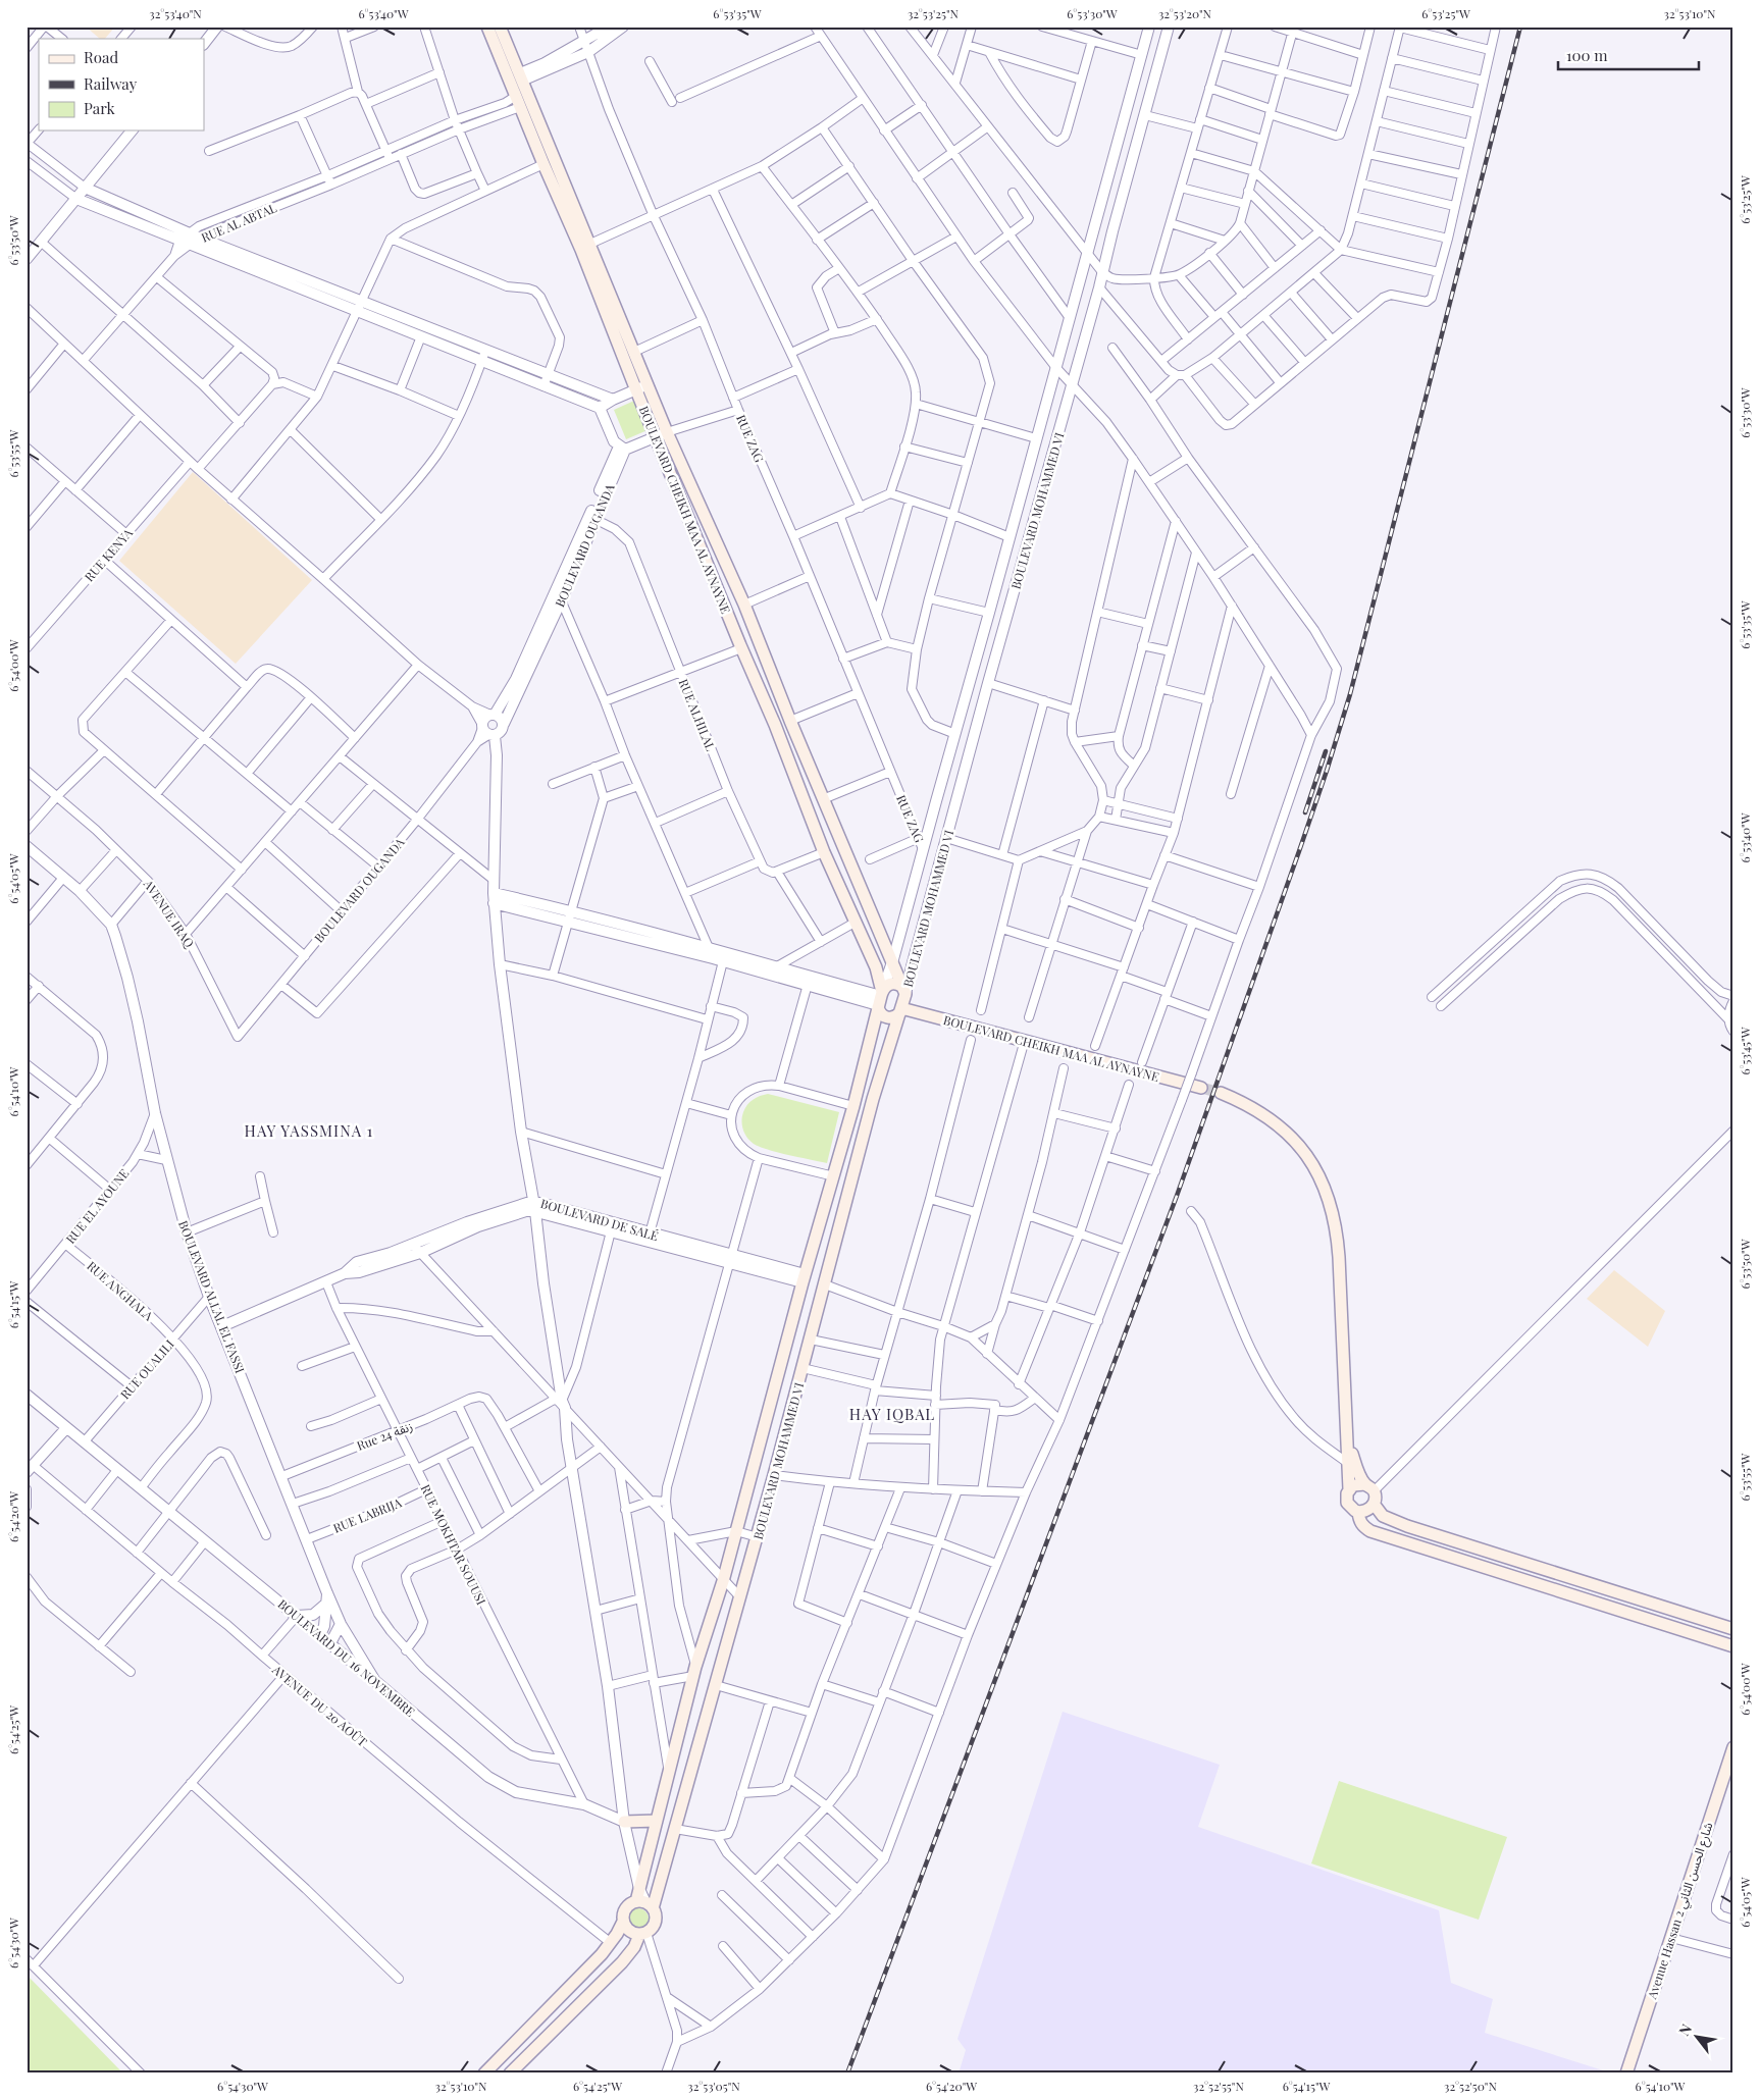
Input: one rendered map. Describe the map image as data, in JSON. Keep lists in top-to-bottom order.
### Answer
{
  "streets": {
    "main road": ["BOULEVARD CHEIKH MAA AL AYNAYNE", "BOULEVARD MOHAMMED VI", "Avenue Hassan 2 شارع الحسن الثاني"],
    "street": [
      "RUE AL ABTAL",
      "RUE ZAG",
      "BOULEVARD OUGANDA",
      "RUE KENYA",
      "RUE ALHILAL",
      "AVENUE IRAQ",
      "RUE EL AYOUNE",
      "BOULEVARD DE SALÉ",
      "RUE ANGHALA",
      "BOULEVARD ALLAL EL FASSI",
      "RUE OUALILI",
      "Rue 24 زنقة",
      "RUE LABRIJA",
      "RUE MOKHTAR SOUUSI",
      "BOULEVARD DU 16 NOVEMBRE",
      "AVENUE DU 20 AOÛT"
    ]
  },
  "crossings": [
    ["RUE AL ABTAL", "BOULEVARD CHEIKH MAA AL AYNAYNE"],
    ["RUE ZAG", "BOULEVARD MOHAMMED VI"],
    ["BOULEVARD CHEIKH MAA AL AYNAYNE", "BOULEVARD MOHAMMED VI"],
    ["BOULEVARD MOHAMMED VI", "BOULEVARD DE SALÉ"],
    ["BOULEVARD OUGANDA", "RUE ALHILAL"],
    ["BOULEVARD OUGANDA", "AVENUE IRAQ"],
    ["RUE EL AYOUNE", "RUE ANGHALA"],
    ["RUE EL AYOUNE", "BOULEVARD ALLAL EL FASSI"],
    ["BOULEVARD DE SALÉ", "BOULEVARD ALLAL EL FASSI"],
    ["BOULEVARD DE SALÉ", "RUE MOKHTAR SOUUSI"],
    ["RUE ANGHALA", "RUE OUALILI"],
    ["RUE ANGHALA", "BOULEVARD DU 16 NOVEMBRE"],
    ["BOULEVARD ALLAL EL FASSI", "RUE OUALILI"],
    ["BOULEVARD ALLAL EL FASSI", "Rue 24 زنقة"],
    ["BOULEVARD ALLAL EL FASSI", "RUE LABRIJA"],
    ["BOULEVARD ALLAL EL FASSI", "BOULEVARD DU 16 NOVEMBRE"],
    ["RUE OUALILI", "BOULEVARD DU 16 NOVEMBRE"],
    ["Rue 24 زنقة", "RUE MOKHTAR SOUUSI"],
    ["RUE LABRIJA", "RUE MOKHTAR SOUUSI"],
    ["RUE MOKHTAR SOUUSI", "BOULEVARD DU 16 NOVEMBRE"]
  ],
  "districts": ["HAY YASSMINA 1", "HAY IQBAL"],
  "legend": ["Road", "Railway", "Park"],
  "scale_bar": "100 m",
  "north": "top left",
  "coordinates": [
    "32°53'40\"N",
    "6°53'40\"W",
    "6°53'35\"W",
    "32°53'25\"N",
    "6°53'30\"W",
    "32°53'20\"N",
    "6°53'25\"W",
    "32°53'10\"N",
    "6°53'50\"W",
    "6°53'55\"W",
    "6°54'00\"W",
    "6°54'05\"W",
    "6°53'45\"W",
    "6°54'10\"W",
    "6°54'15\"W",
    "6°54'20\"W",
    "6°54'25\"W",
    "6°54'30\"W",
    "32°53'05\"N",
    "32°52'55\"N",
    "32°52'50\"N"
  ]
}
